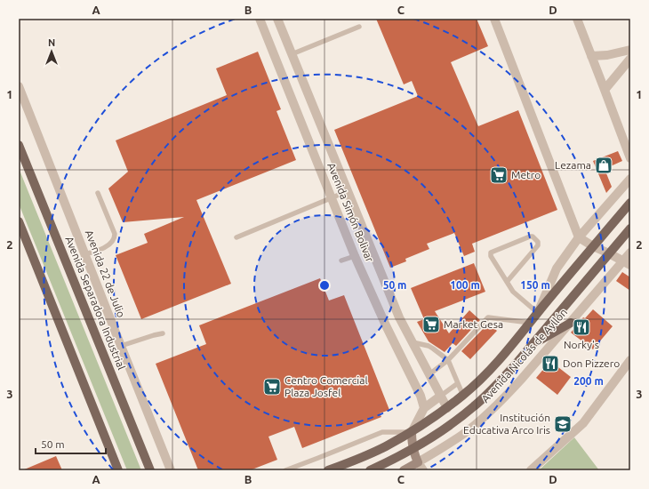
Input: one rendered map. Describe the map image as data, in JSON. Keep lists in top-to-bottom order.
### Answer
{
  "streets": {
    "main road": ["Avenida Separadora Industrial", "Avenida Nicolás de Ayllón"],
    "street": ["Avenida Simón Bolivar", "Avenida 22 de Julio"]
  },
  "crossings": [
    ["Avenida Simón Bolivar", "Avenida Nicolás de Ayllón"]
  ],
  "places": {
    "shop": ["Lezama"],
    "supermarket": ["Metro", "Market Gesa", "Centro Comercial Plaza Josfel"],
    "restaurant": ["Norky's", "Don Pizzero"],
    "school or university": ["Institución Educativa Arco Iris"]
  },
  "scale_bar": "50 m",
  "north": "top",
  "grid": {
    "columns": [
      "A",
      "B",
      "C",
      "D"
    ],
    "rows": ["1", "2", "3"]
  },
  "rings": [
    "50 m",
    "100 m",
    "150 m",
    "200 m"
  ]
}
